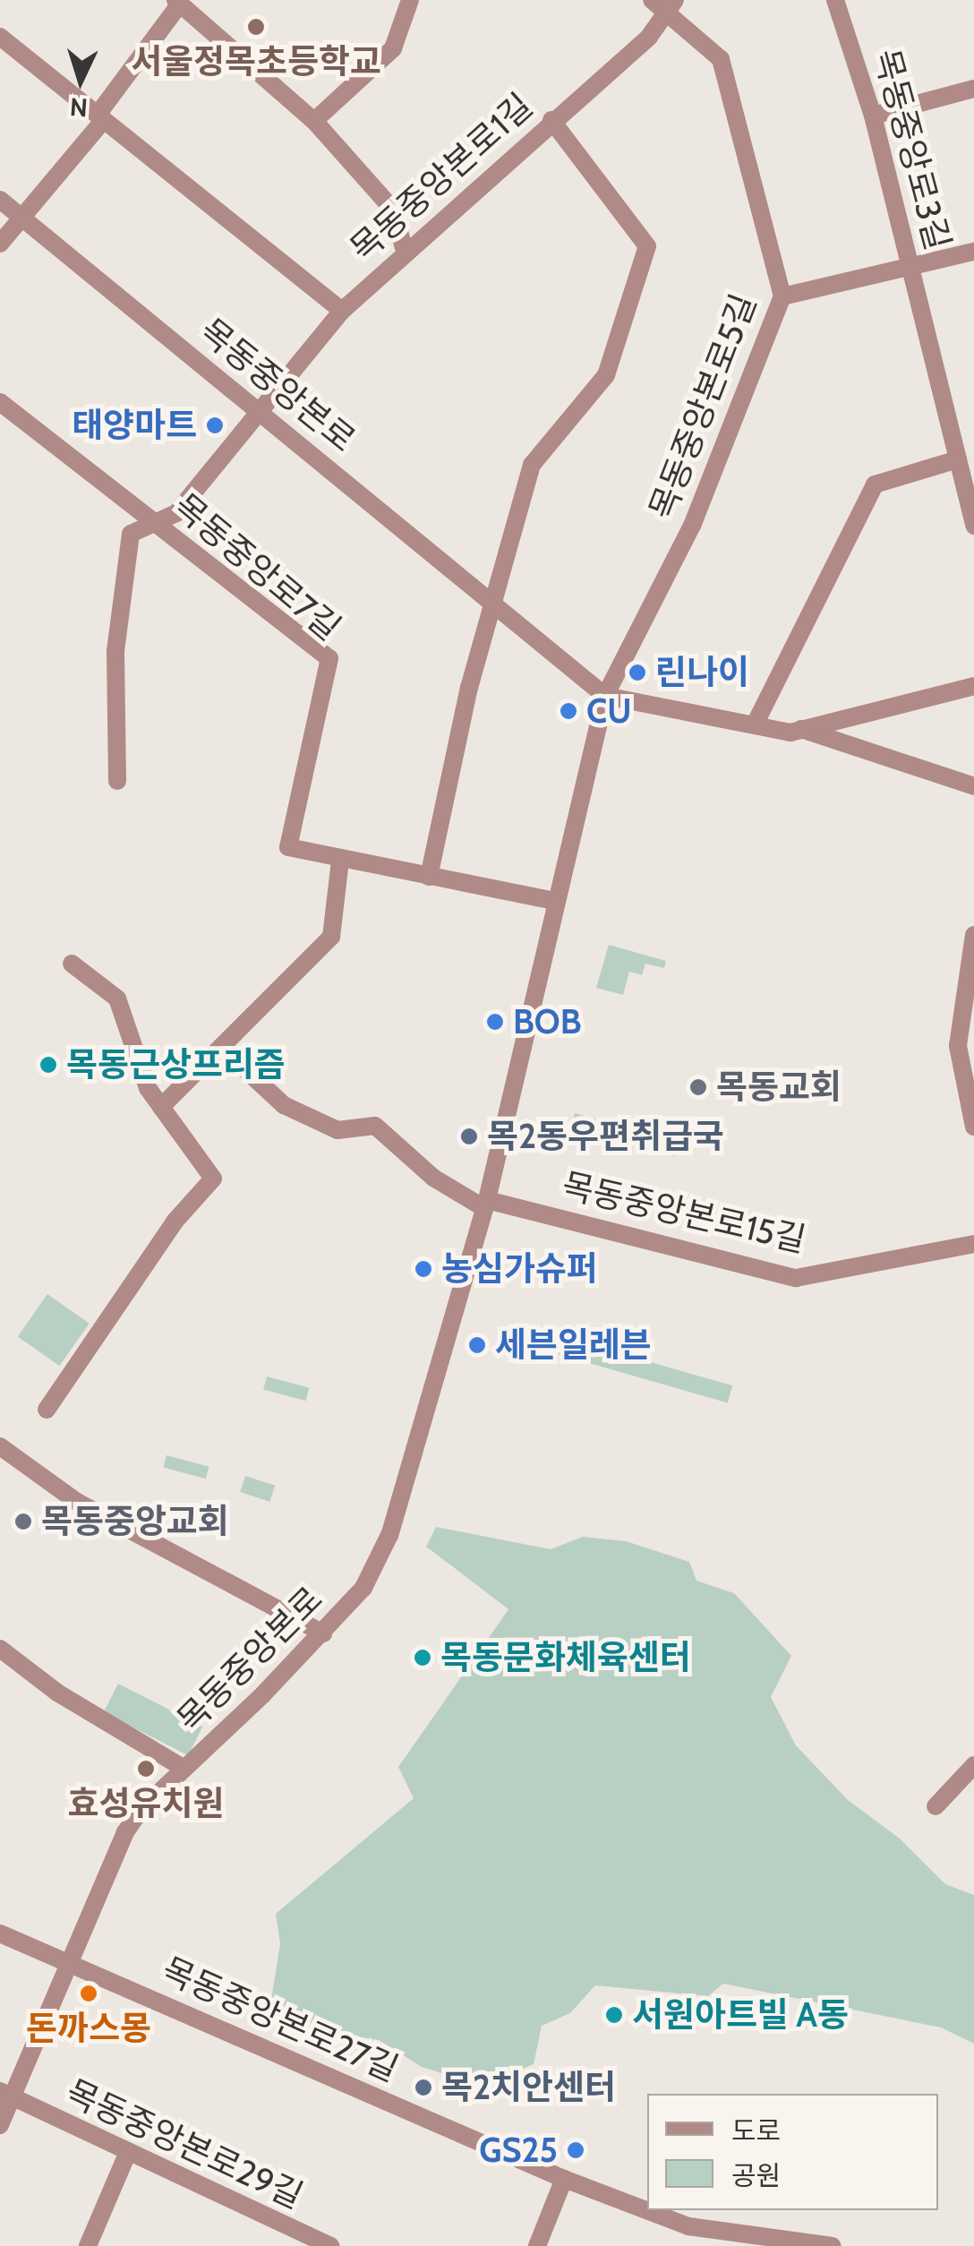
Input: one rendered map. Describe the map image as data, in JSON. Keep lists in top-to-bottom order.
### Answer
{
  "streets": {
    "street": [
      "목동중앙로3길",
      "목동중앙본로1길",
      "목동중앙본로",
      "목동중앙본로5길",
      "목동중앙로7길",
      "목동중앙본로15길",
      "목동중앙본로27길",
      "목동중앙본로29길"
    ]
  },
  "crossings": [
    ["목동중앙본로1길", "목동중앙본로"],
    ["목동중앙본로1길", "목동중앙본로5길"],
    ["목동중앙본로1길", "목동중앙로7길"],
    ["목동중앙본로", "목동중앙본로5길"],
    ["목동중앙본로", "목동중앙본로15길"],
    ["목동중앙본로", "목동중앙본로27길"],
    ["목동중앙본로", "목동중앙본로29길"]
  ],
  "places": [
    "서울정목초등학교",
    "태양마트",
    "린나이",
    "CU",
    "BOB",
    "목동근상프리즘",
    "목동교회",
    "목2동우편취급국",
    "농심가슈퍼",
    "세븐일레븐",
    "목동중앙교회",
    "목동문화체육센터",
    "효성유치원",
    "돈까스몽",
    "서원아트빌 A동",
    "목2치안센터",
    "GS25"
  ],
  "legend": ["도로", "공원"],
  "north": "bottom"
}
